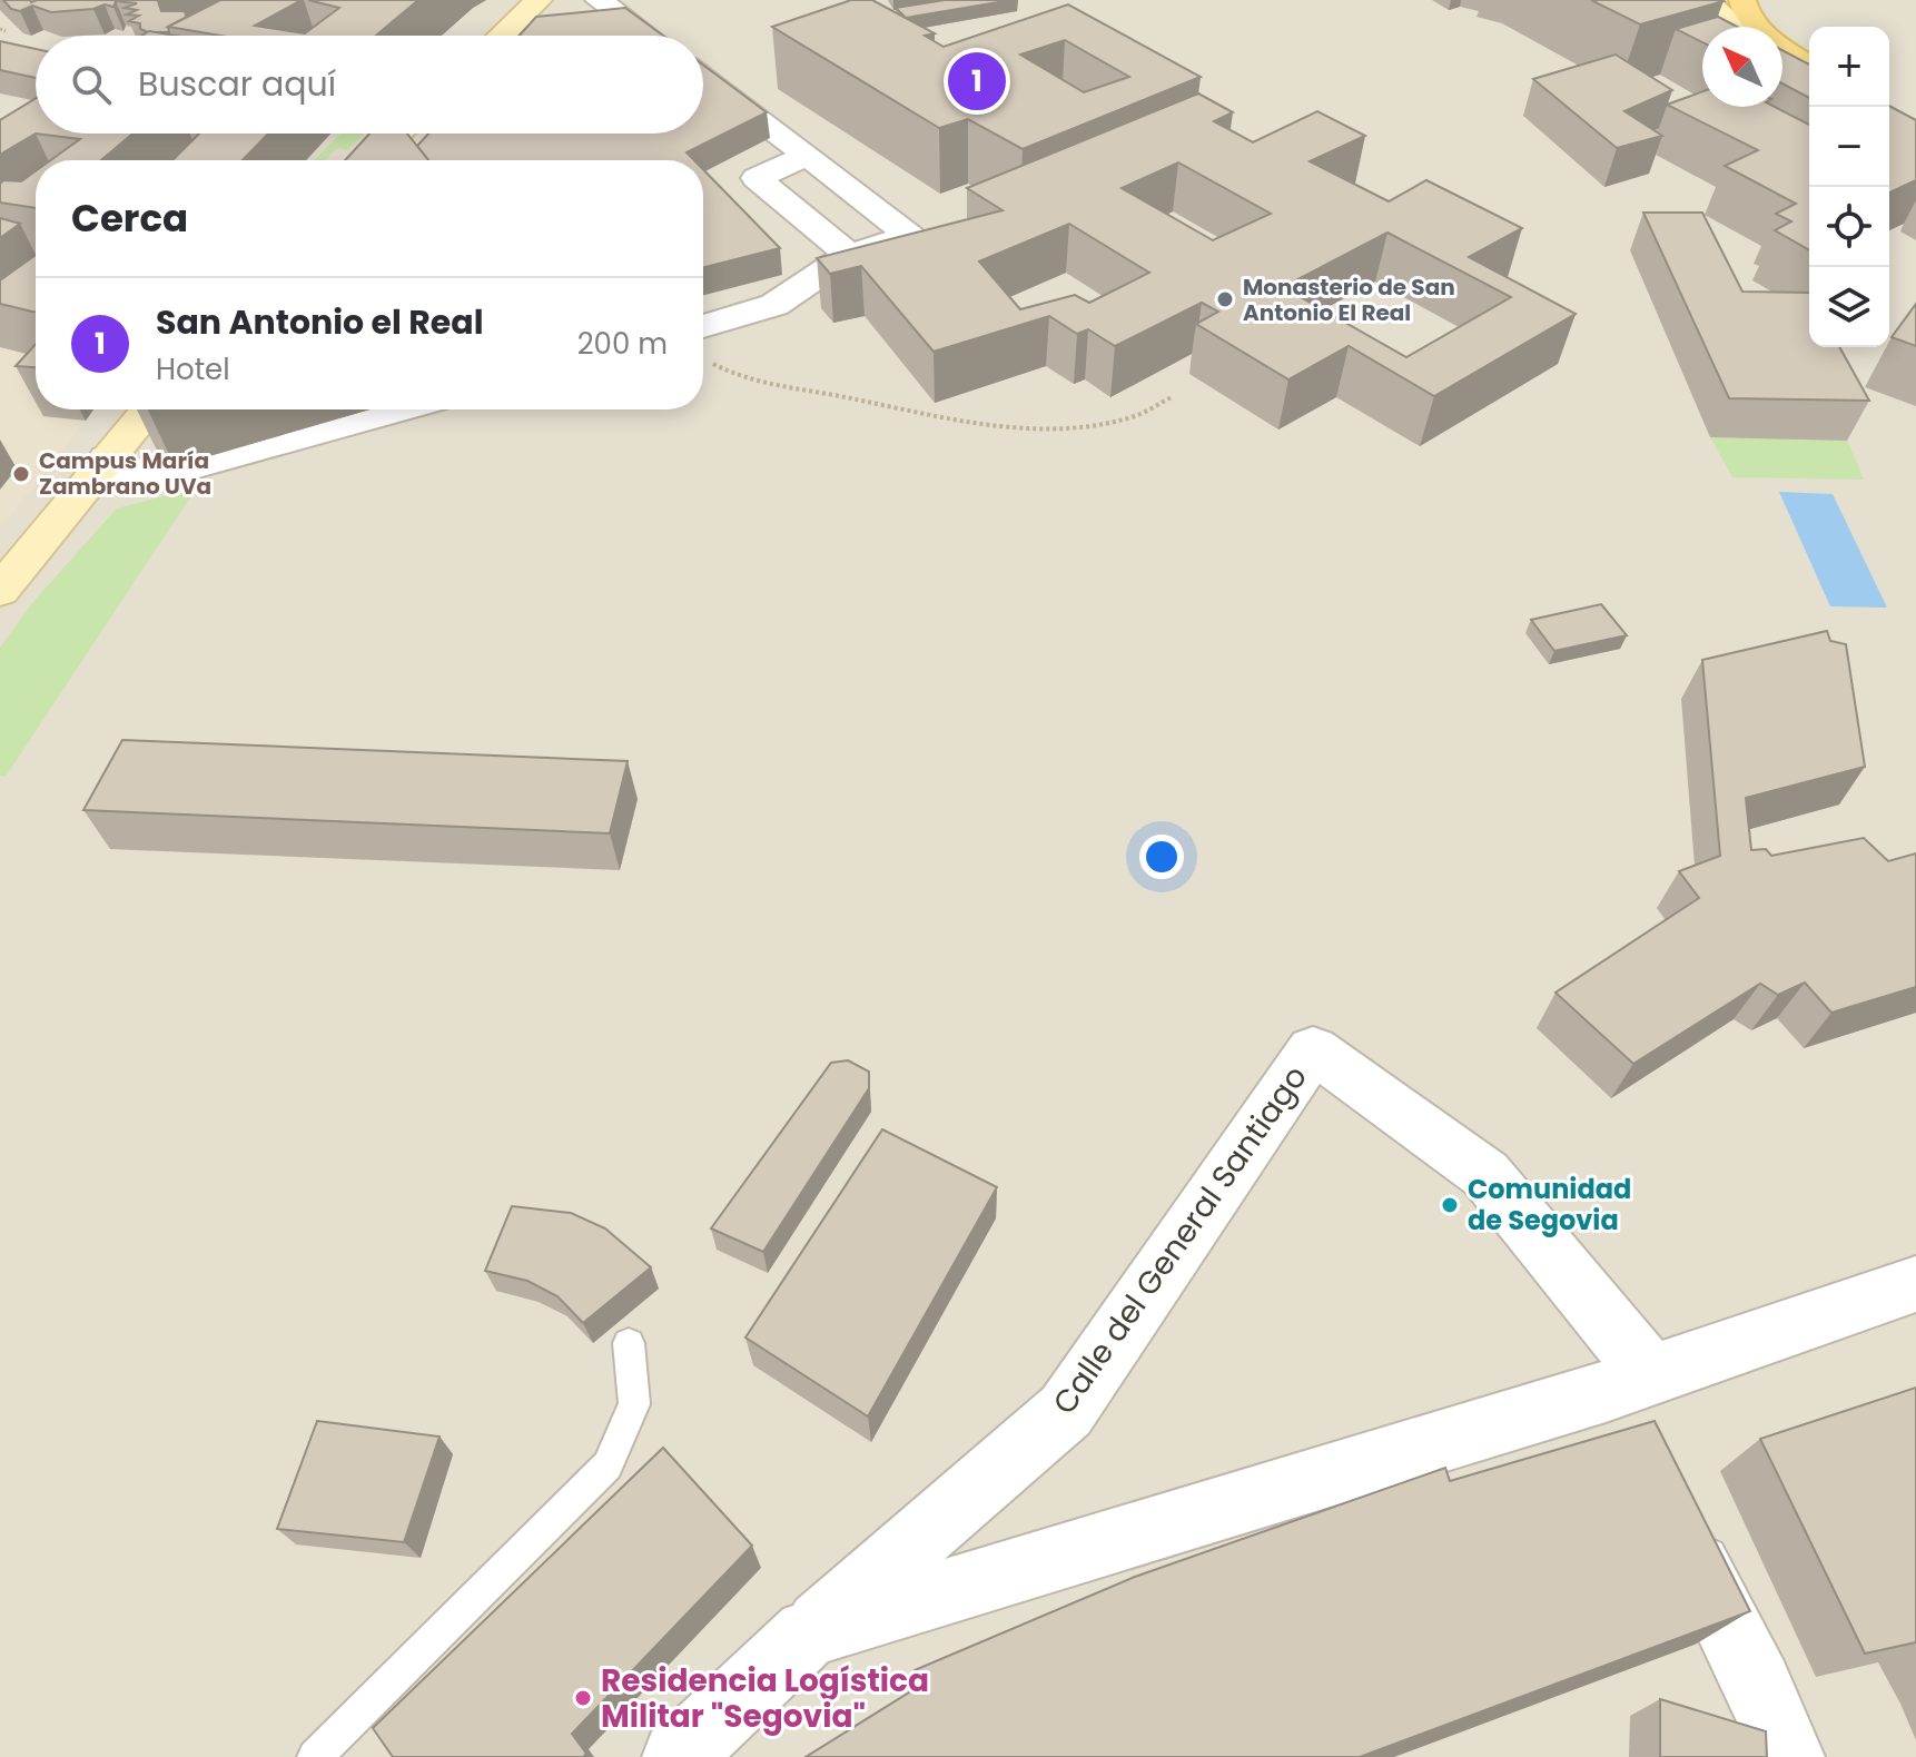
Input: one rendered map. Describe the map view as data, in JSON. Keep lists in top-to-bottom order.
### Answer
{
  "streets": {
    "street": ["Calle del General Santiago"]
  },
  "places": [
    "Monasterio de San Antonio El Real",
    "Campus María Zambrano UVa",
    "Comunidad de Segovia",
    "Residencia Logística Militar \"Segovia\""
  ],
  "north": "top left",
  "page": {
    "map_buttons": ["+", "−"],
    "search": "Buscar aquí",
    "pins": "1",
    "heading": "Cerca",
    "list": [
      {
        "mark": "1",
        "name": "San Antonio el Real",
        "note": "Hotel",
        "value": "200 m"
      }
    ]
  }
}
